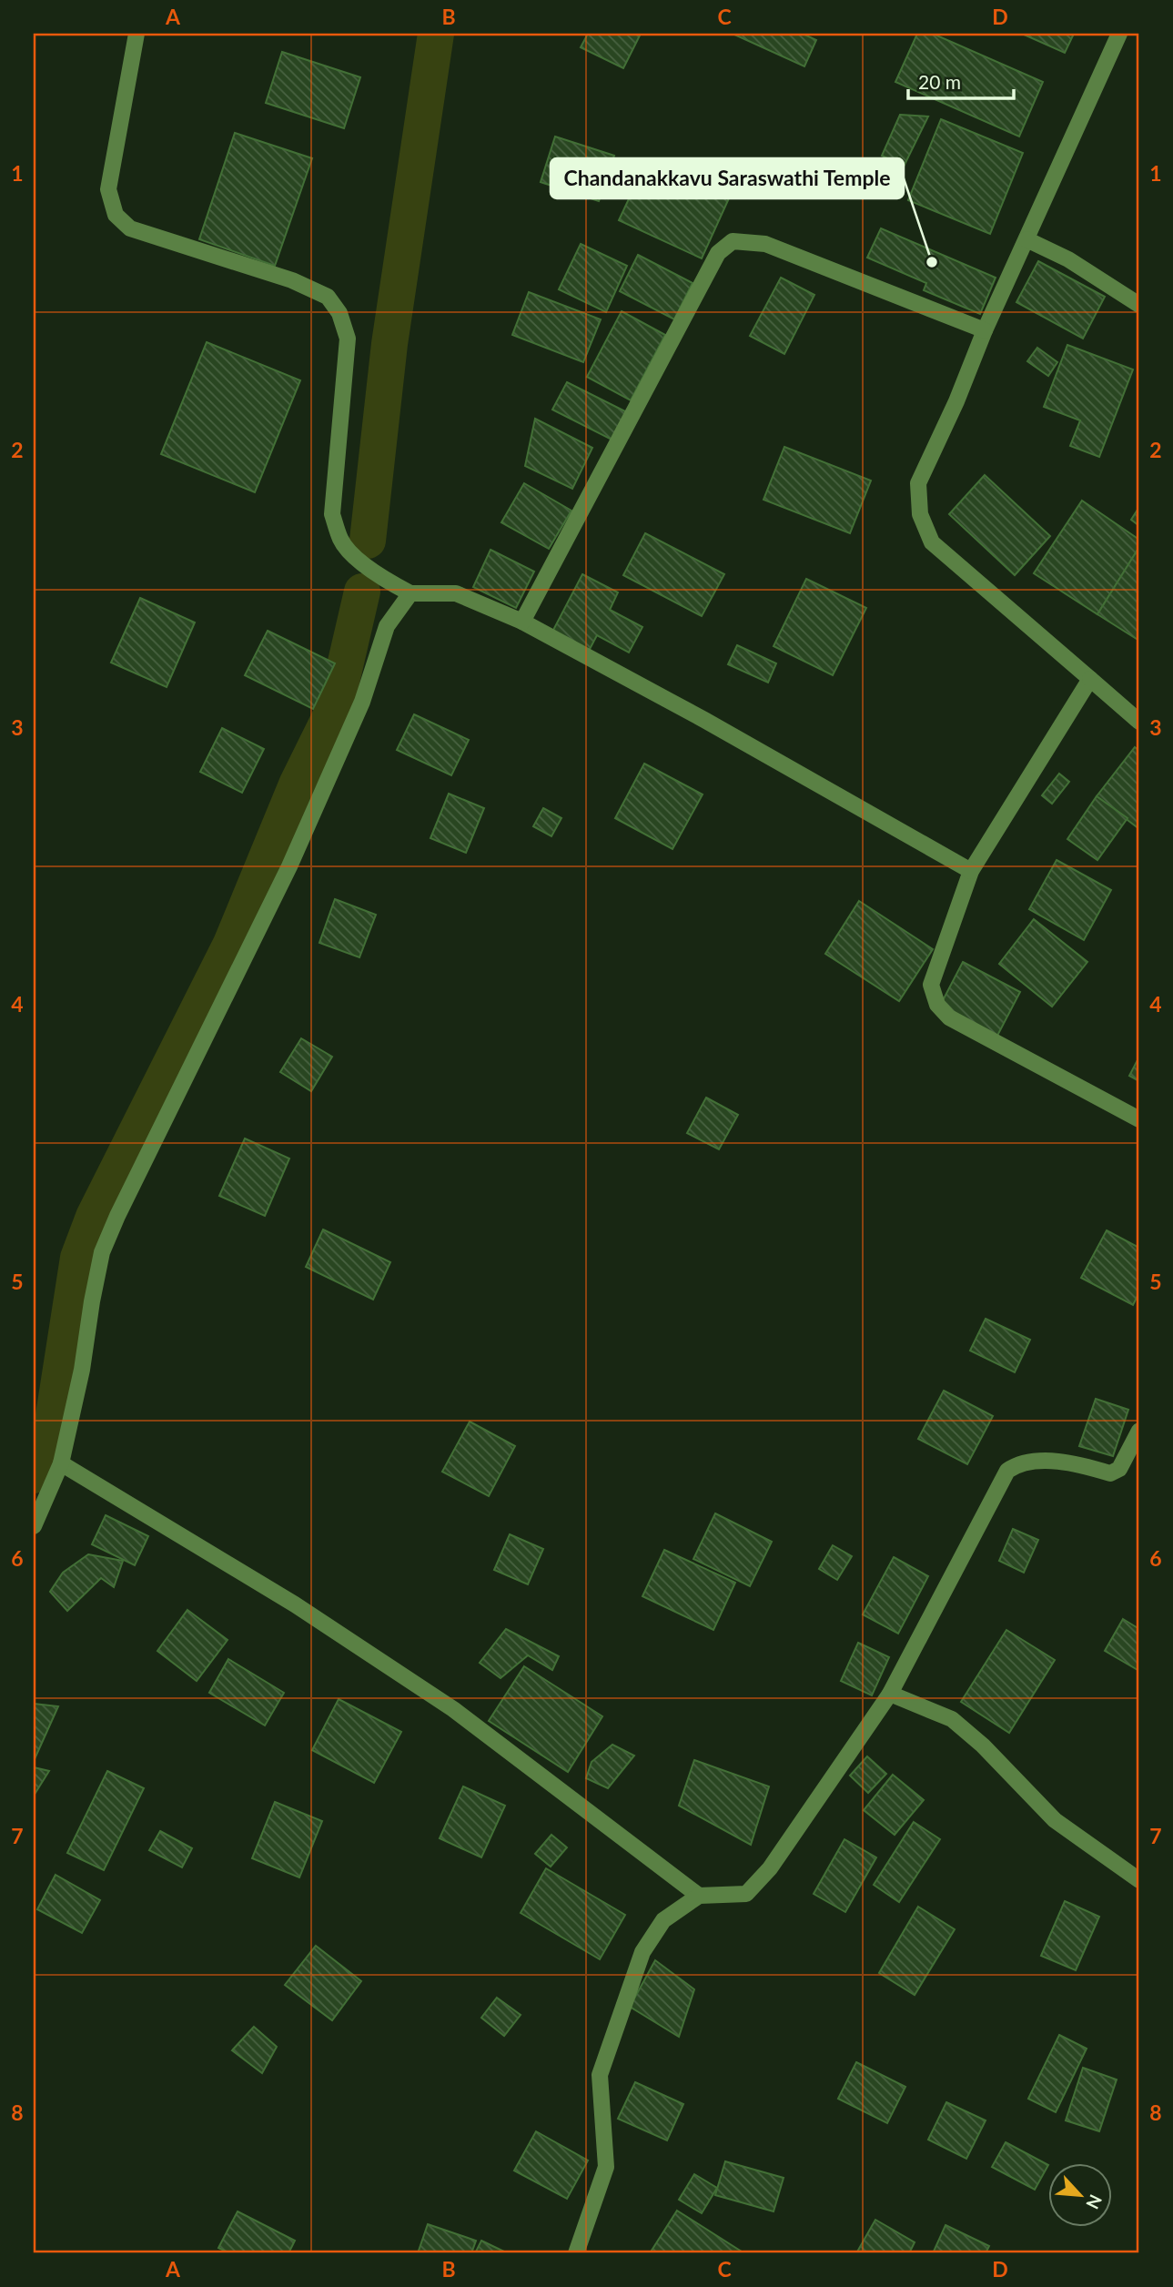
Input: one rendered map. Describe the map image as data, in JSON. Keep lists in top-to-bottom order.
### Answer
{
  "places": ["Chandanakkavu Saraswathi Temple"],
  "scale_bar": "20 m",
  "north": "bottom right",
  "grid": {
    "columns": [
      "A",
      "B",
      "C",
      "D"
    ],
    "rows": [
      "1",
      "2",
      "3",
      "4",
      "5",
      "6",
      "7",
      "8"
    ]
  }
}
